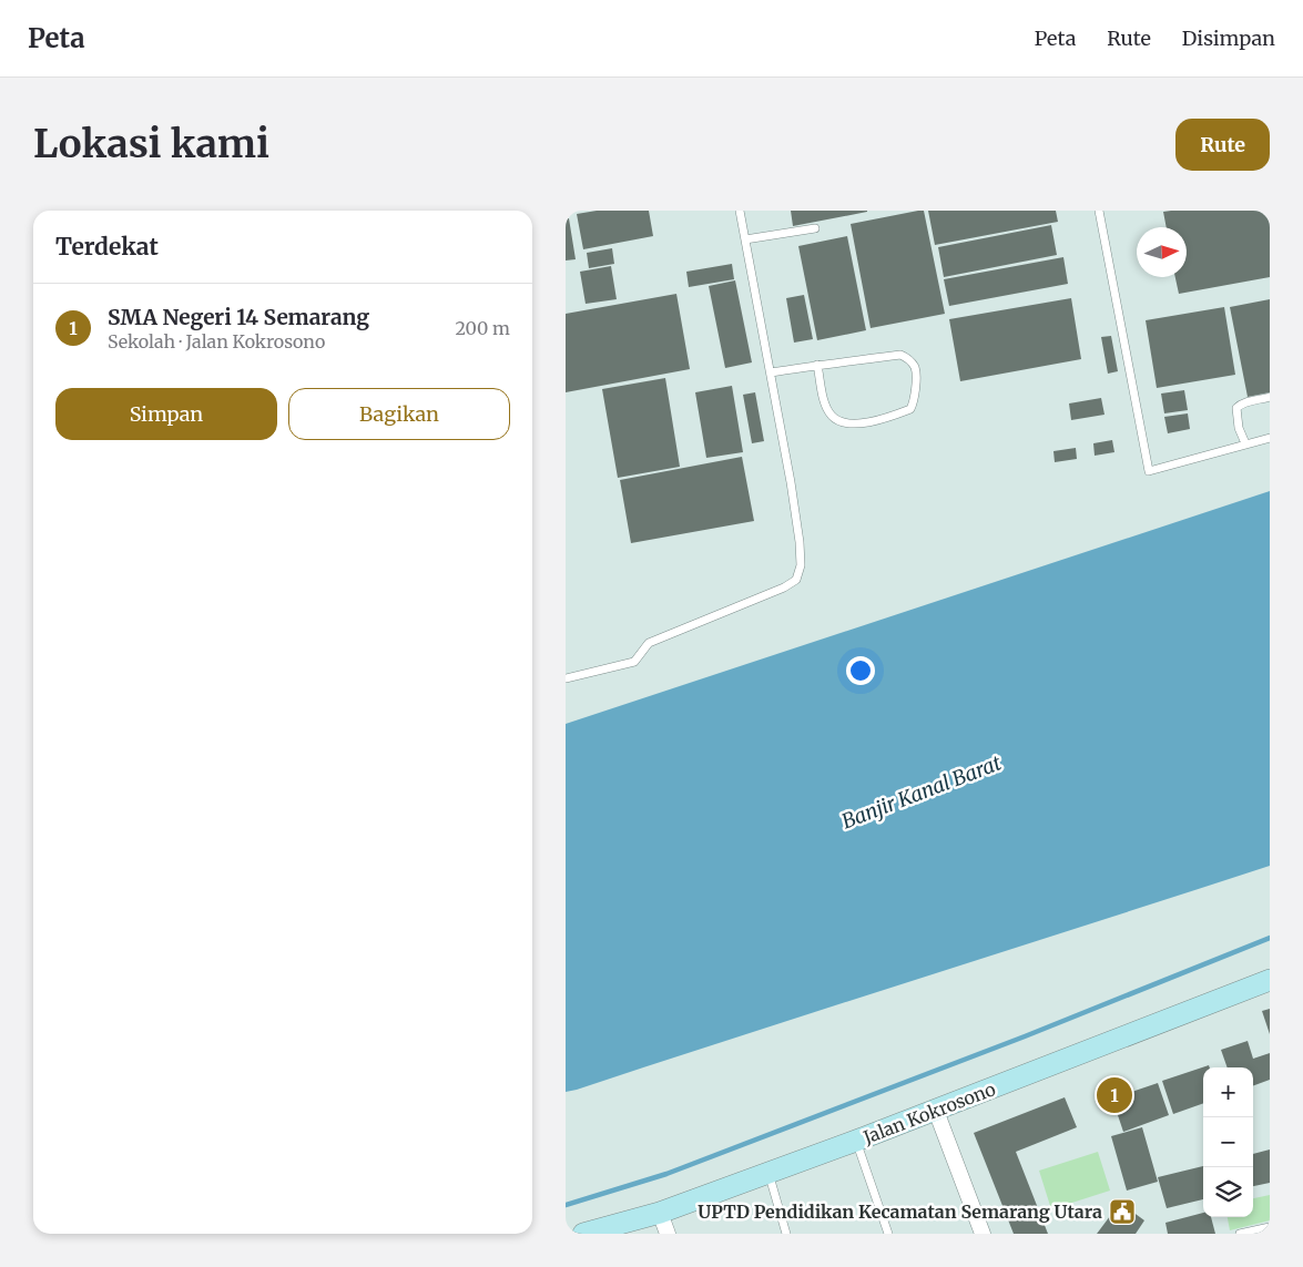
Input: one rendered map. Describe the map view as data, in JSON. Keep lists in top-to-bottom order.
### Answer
{
  "streets": {
    "street": ["Jalan Kokrosono"]
  },
  "water": ["Banjir Kanal Barat"],
  "places": {
    "public building": ["UPTD Pendidikan Kecamatan Semarang Utara"]
  },
  "north": "right",
  "page": {
    "header": "Peta",
    "nav": ["Peta", "Rute", "Disimpan"],
    "buttons": [
      "Rute",
      ["Simpan", "Bagikan"]
    ],
    "title": "Lokasi kami",
    "heading": "Terdekat",
    "list": [
      {
        "mark": "1",
        "name": "SMA Negeri 14 Semarang",
        "note": "Sekolah · Jalan Kokrosono",
        "value": "200 m"
      }
    ],
    "map_buttons": ["+", "−"],
    "pins": "1"
  }
}
